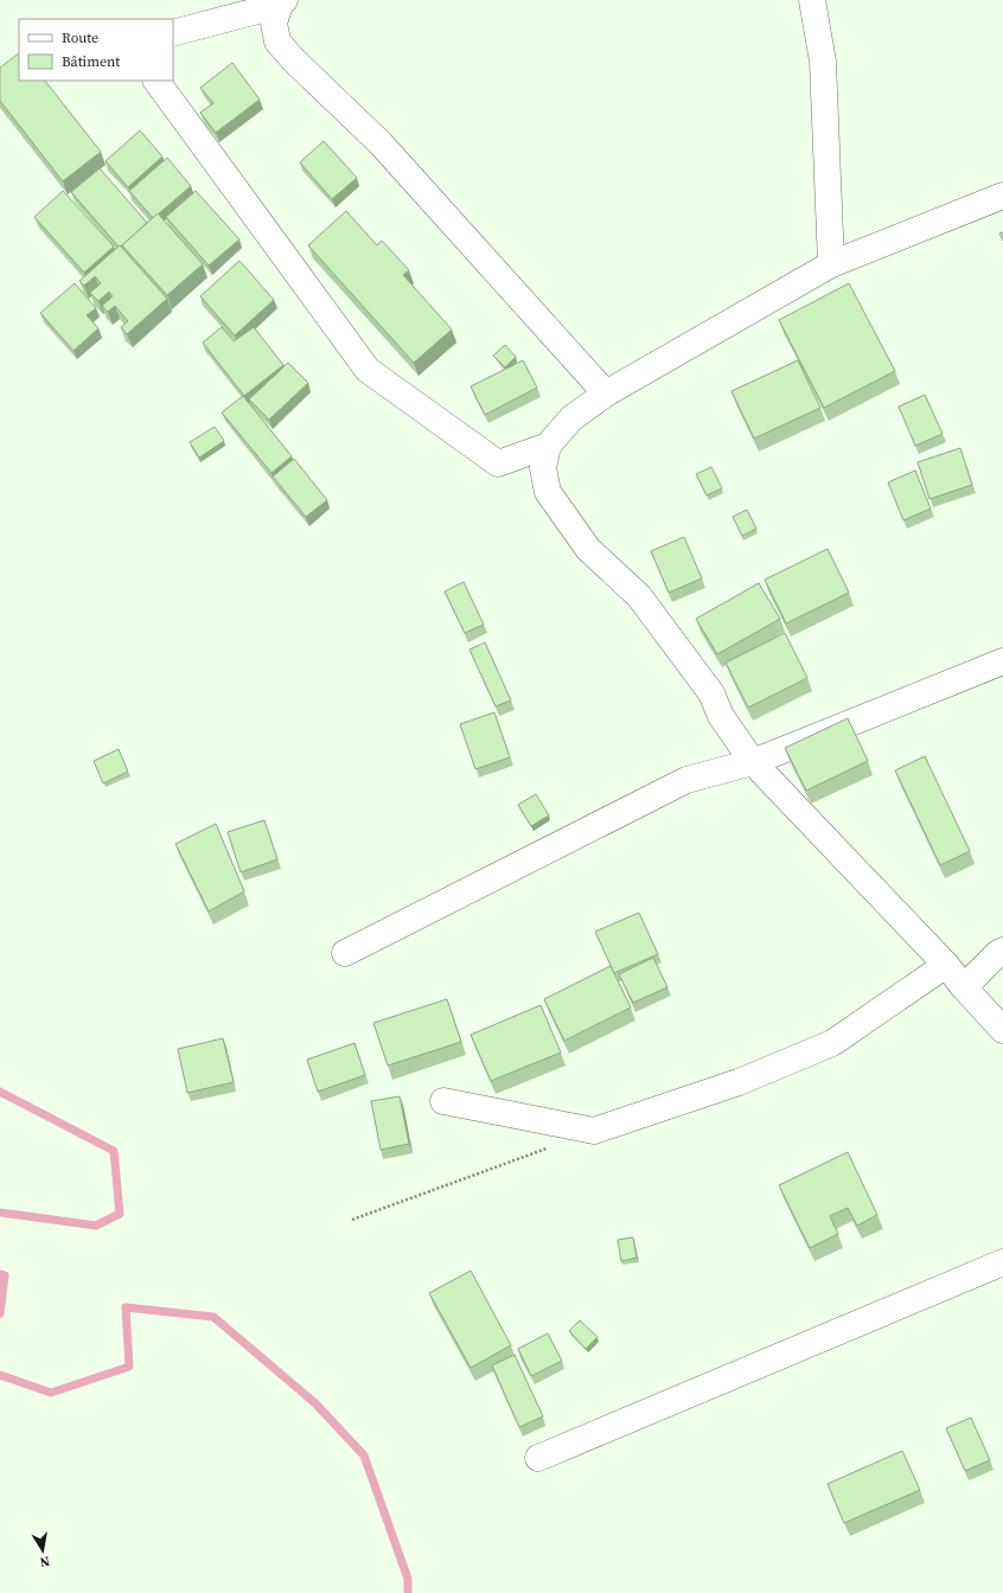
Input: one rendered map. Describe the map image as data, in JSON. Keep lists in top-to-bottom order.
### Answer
{
  "legend": ["Route", "Bâtiment"],
  "north": "bottom"
}
